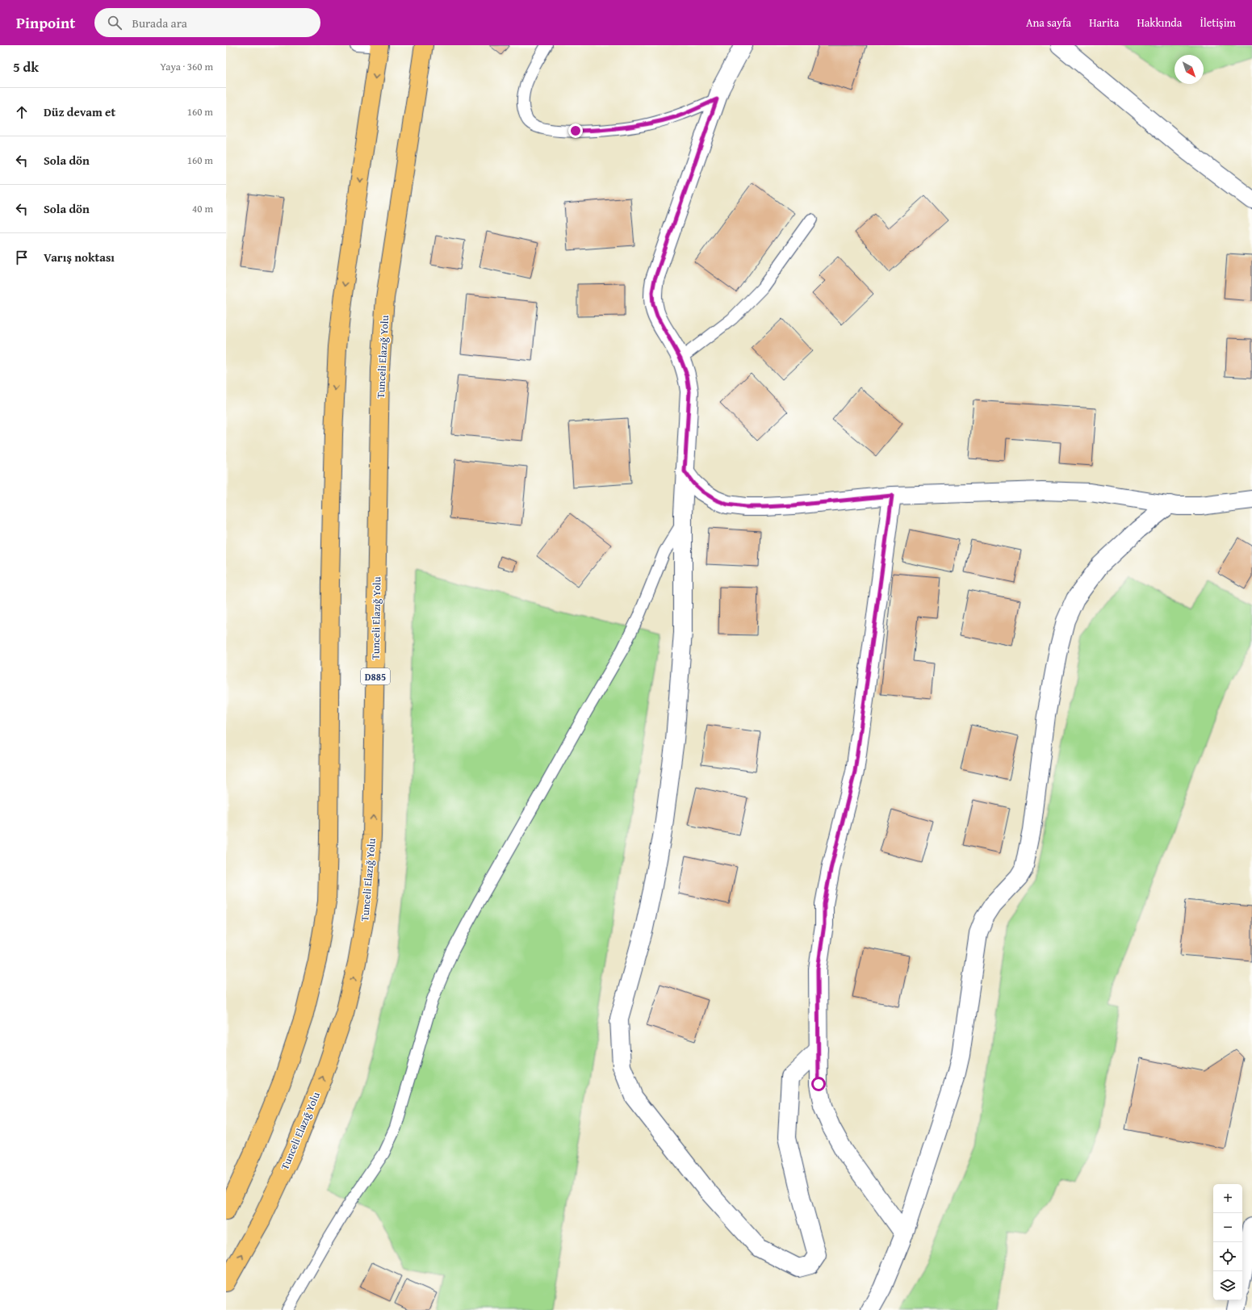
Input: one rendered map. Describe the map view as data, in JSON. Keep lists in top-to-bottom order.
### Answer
{
  "streets": {
    "main road": ["Tunceli Elazığ Yolu", "D885"]
  },
  "north": "bottom right",
  "page": {
    "header": "Pinpoint",
    "search": "Burada ara",
    "nav": [
      "Ana sayfa",
      "Harita",
      "Hakkında",
      "İletişim"
    ],
    "heading": ["5 dk", "Yaya · 360 m"],
    "list": [
      ["Düz devam et", "160 m"],
      ["Sola dön", "160 m"],
      ["Sola dön", "40 m"],
      "Varış noktası"
    ],
    "map_buttons": ["+", "−"]
  }
}
